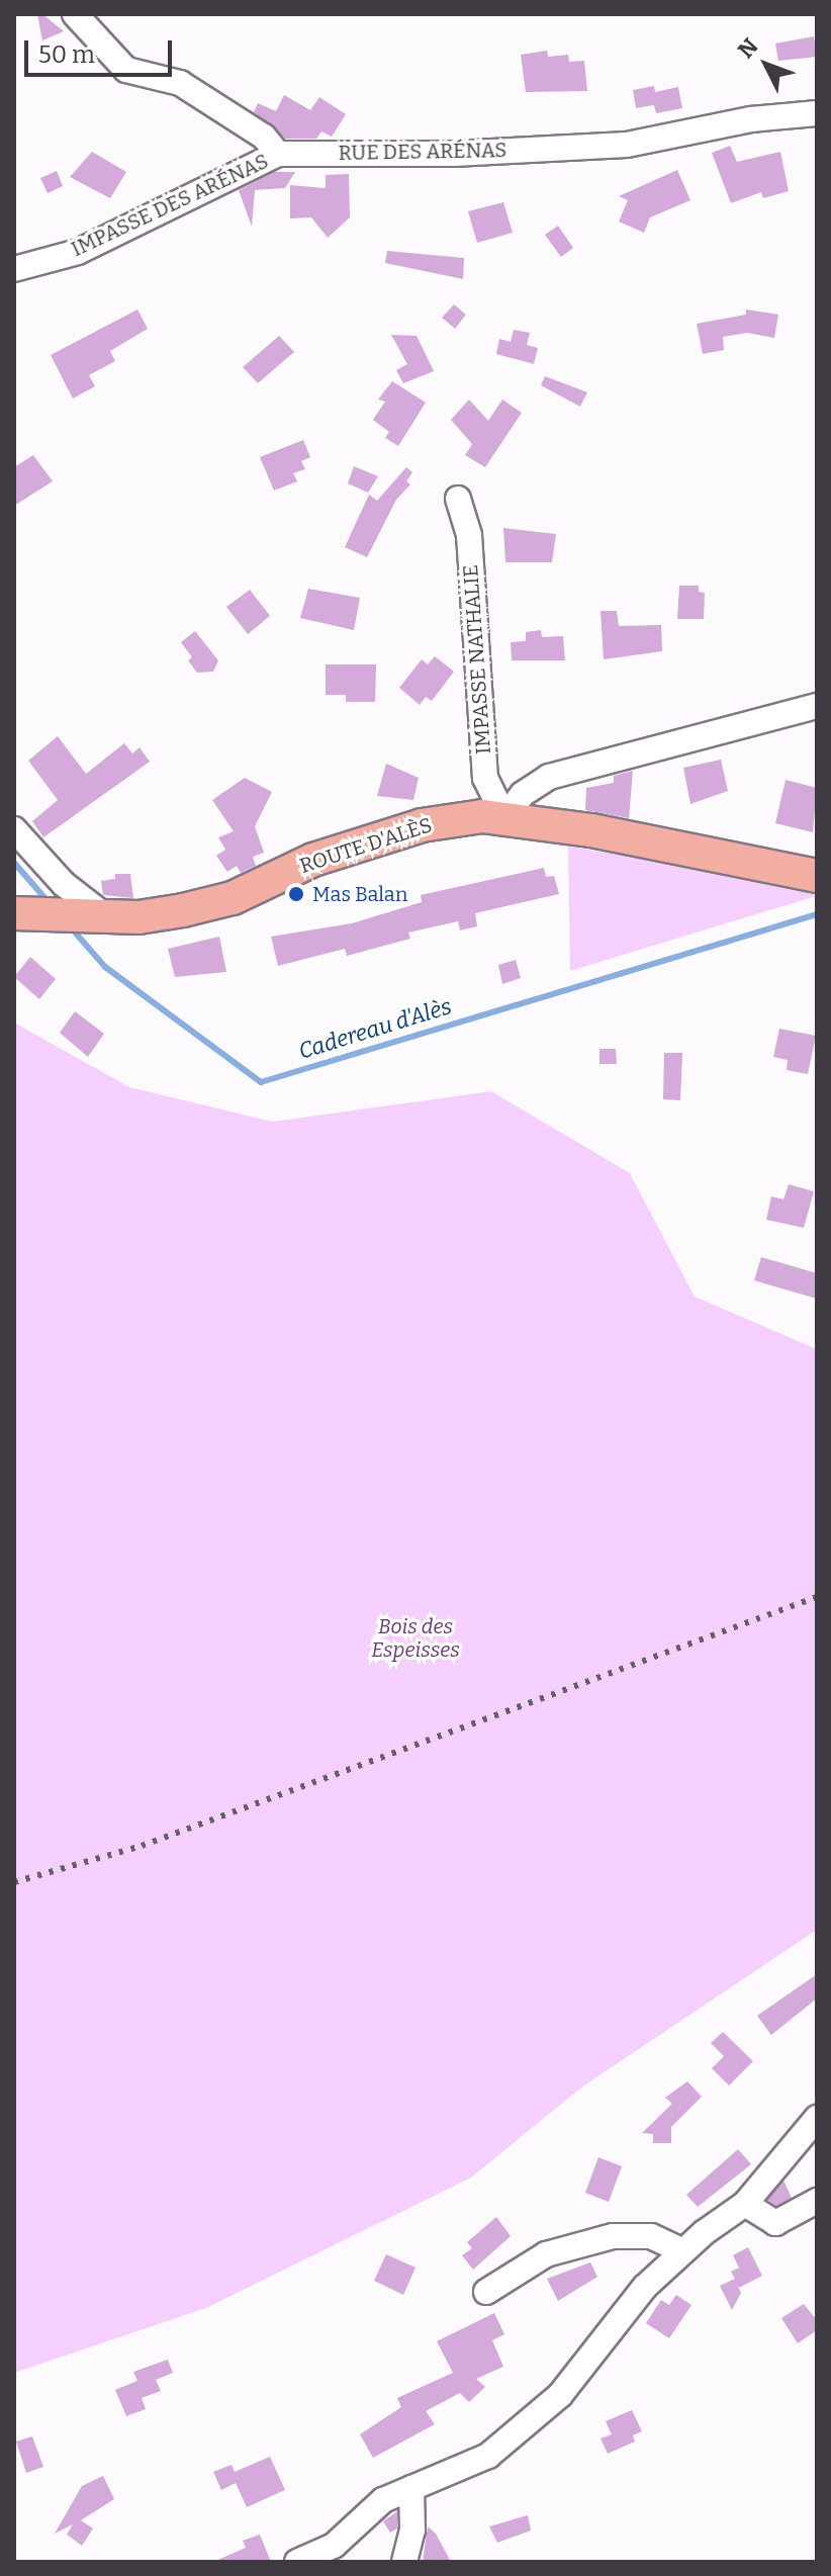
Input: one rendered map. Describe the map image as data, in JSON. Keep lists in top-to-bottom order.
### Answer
{
  "streets": {
    "main road": ["ROUTE D'ALÈS"],
    "street": ["RUE DES ARÉNAS", "IMPASSE DES ARÉNAS", "IMPASSE NATHALIE"]
  },
  "crossings": [
    ["RUE DES ARÉNAS", "IMPASSE DES ARÉNAS"],
    ["IMPASSE NATHALIE", "ROUTE D'ALÈS"]
  ],
  "water": ["Cadereau d'Alès"],
  "parks": ["Bois des Espeisses"],
  "places": ["Mas Balan"],
  "scale_bar": "50 m",
  "north": "top left"
}
